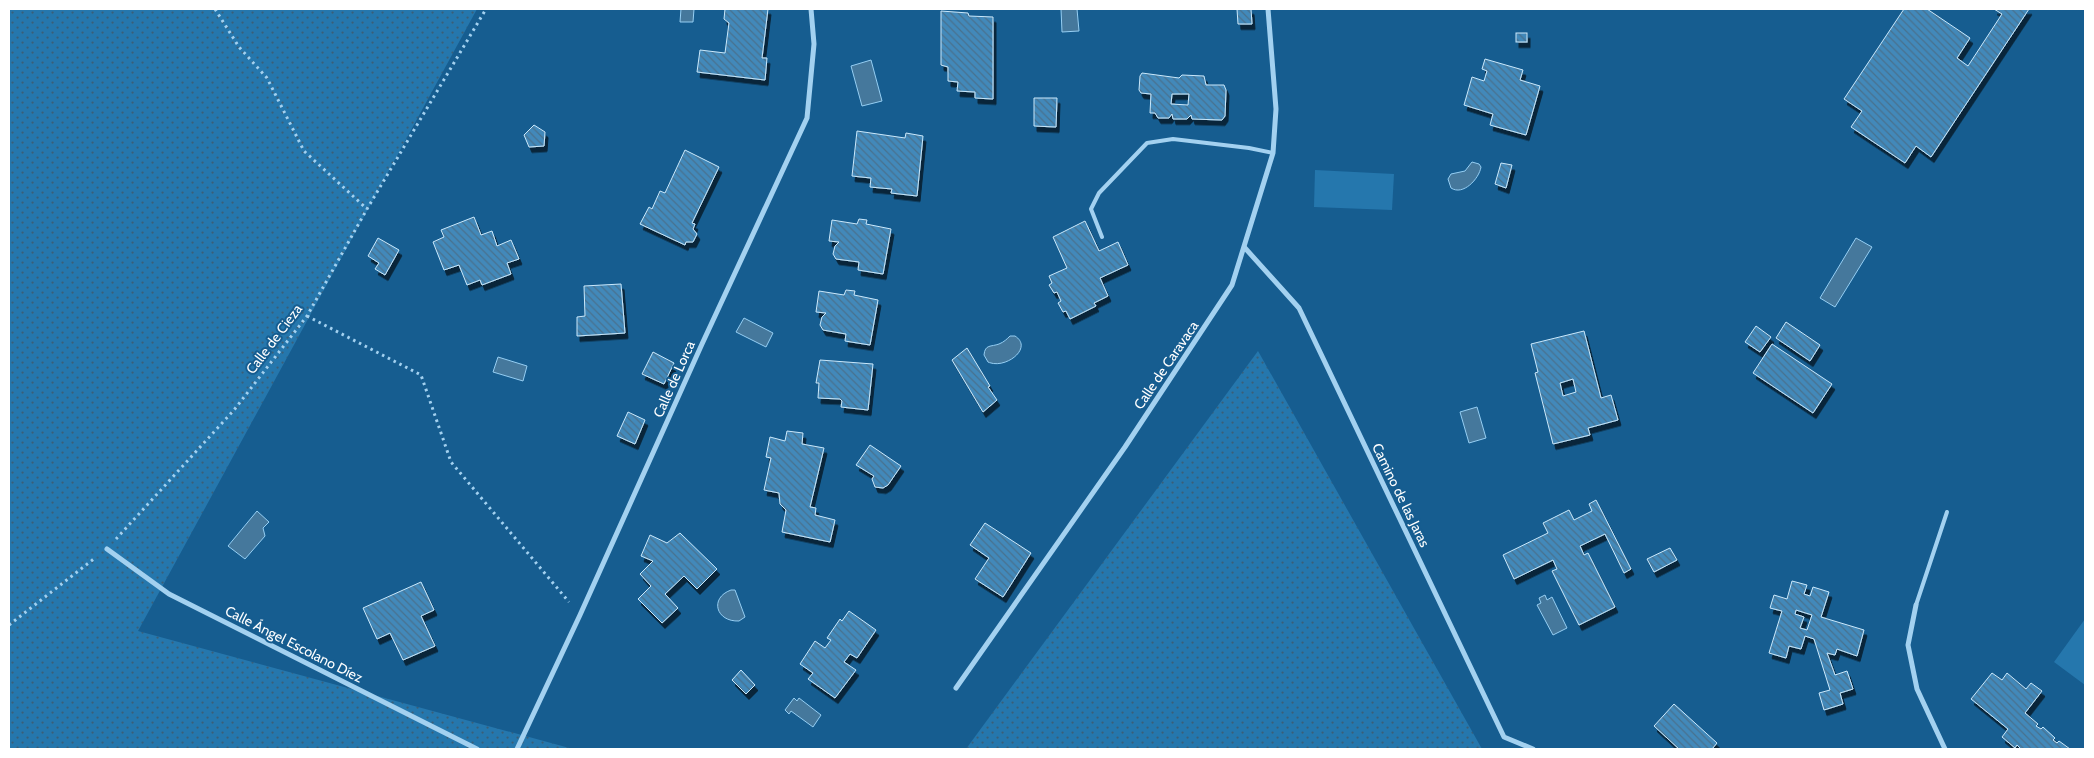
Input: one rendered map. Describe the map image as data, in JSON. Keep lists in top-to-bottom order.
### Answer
{
  "streets": {
    "street": [
      "Calle de Caravaca",
      "Calle de Lorca",
      "Camino de las Jaras",
      "Calle Ángel Escolano Díez"
    ],
    "path": ["Calle de Cieza"]
  },
  "crossings": [
    ["Calle de Cieza", "Calle Ángel Escolano Díez"],
    ["Calle de Caravaca", "Camino de las Jaras"]
  ]
}
